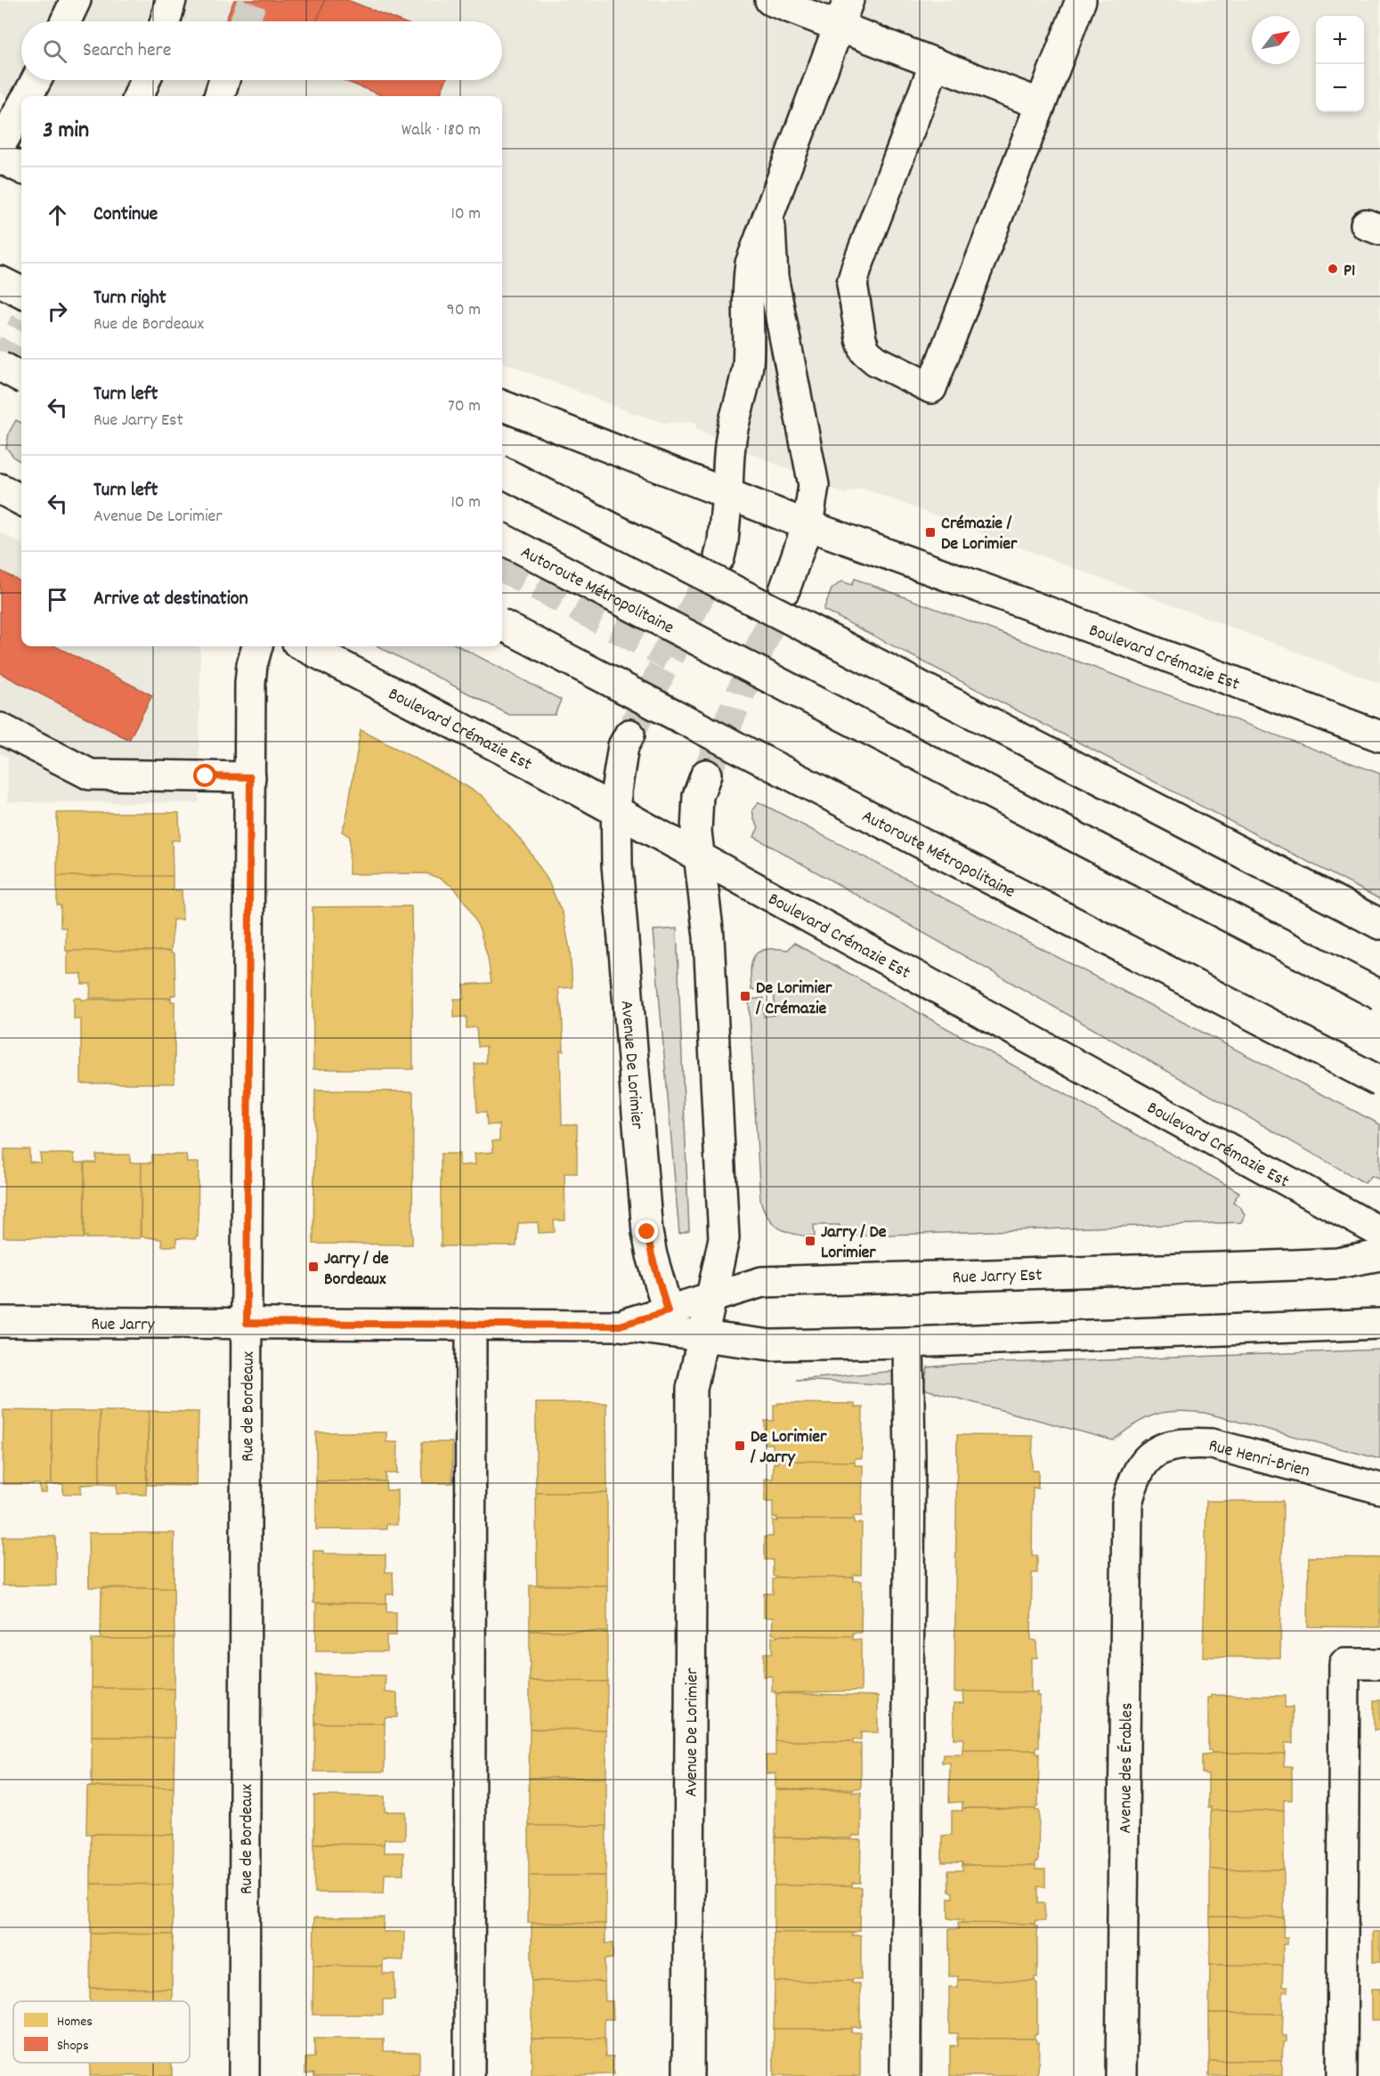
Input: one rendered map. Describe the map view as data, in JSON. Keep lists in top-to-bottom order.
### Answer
{
  "streets": {
    "main road": [
      "Autoroute Métropolitaine",
      "Boulevard Crémazie Est",
      "Avenue De Lorimier",
      "Rue Jarry Est",
      "Rue Jarry",
      "Rue de Bordeaux",
      "Rue Henri-Brien",
      "Avenue des Érables"
    ]
  },
  "crossings": [
    ["Boulevard Crémazie Est", "Avenue De Lorimier"],
    ["Avenue De Lorimier", "Rue Jarry Est"],
    ["Rue Jarry Est", "Rue Jarry"],
    ["Rue Jarry Est", "Rue de Bordeaux"],
    ["Rue Jarry", "Rue de Bordeaux"],
    ["Rue Henri-Brien", "Avenue des Érables"]
  ],
  "places": {
    "other": ["P1"],
    "transit": [
      "Crémazie / De Lorimier",
      "De Lorimier / Crémazie",
      "Jarry / De Lorimier",
      "Jarry / de Bordeaux",
      "De Lorimier / Jarry"
    ]
  },
  "legend": ["Homes", "Shops"],
  "north": "top right",
  "page": {
    "map_buttons": ["+", "−"],
    "search": "Search here",
    "heading": ["3 min", "Walk · 180 m"],
    "list": [
      ["Continue", "10 m"],
      ["Turn right", "Rue de Bordeaux", "90 m"],
      ["Turn left", "Rue Jarry Est", "70 m"],
      ["Turn left", "Avenue De Lorimier", "10 m"],
      "Arrive at destination"
    ]
  }
}
